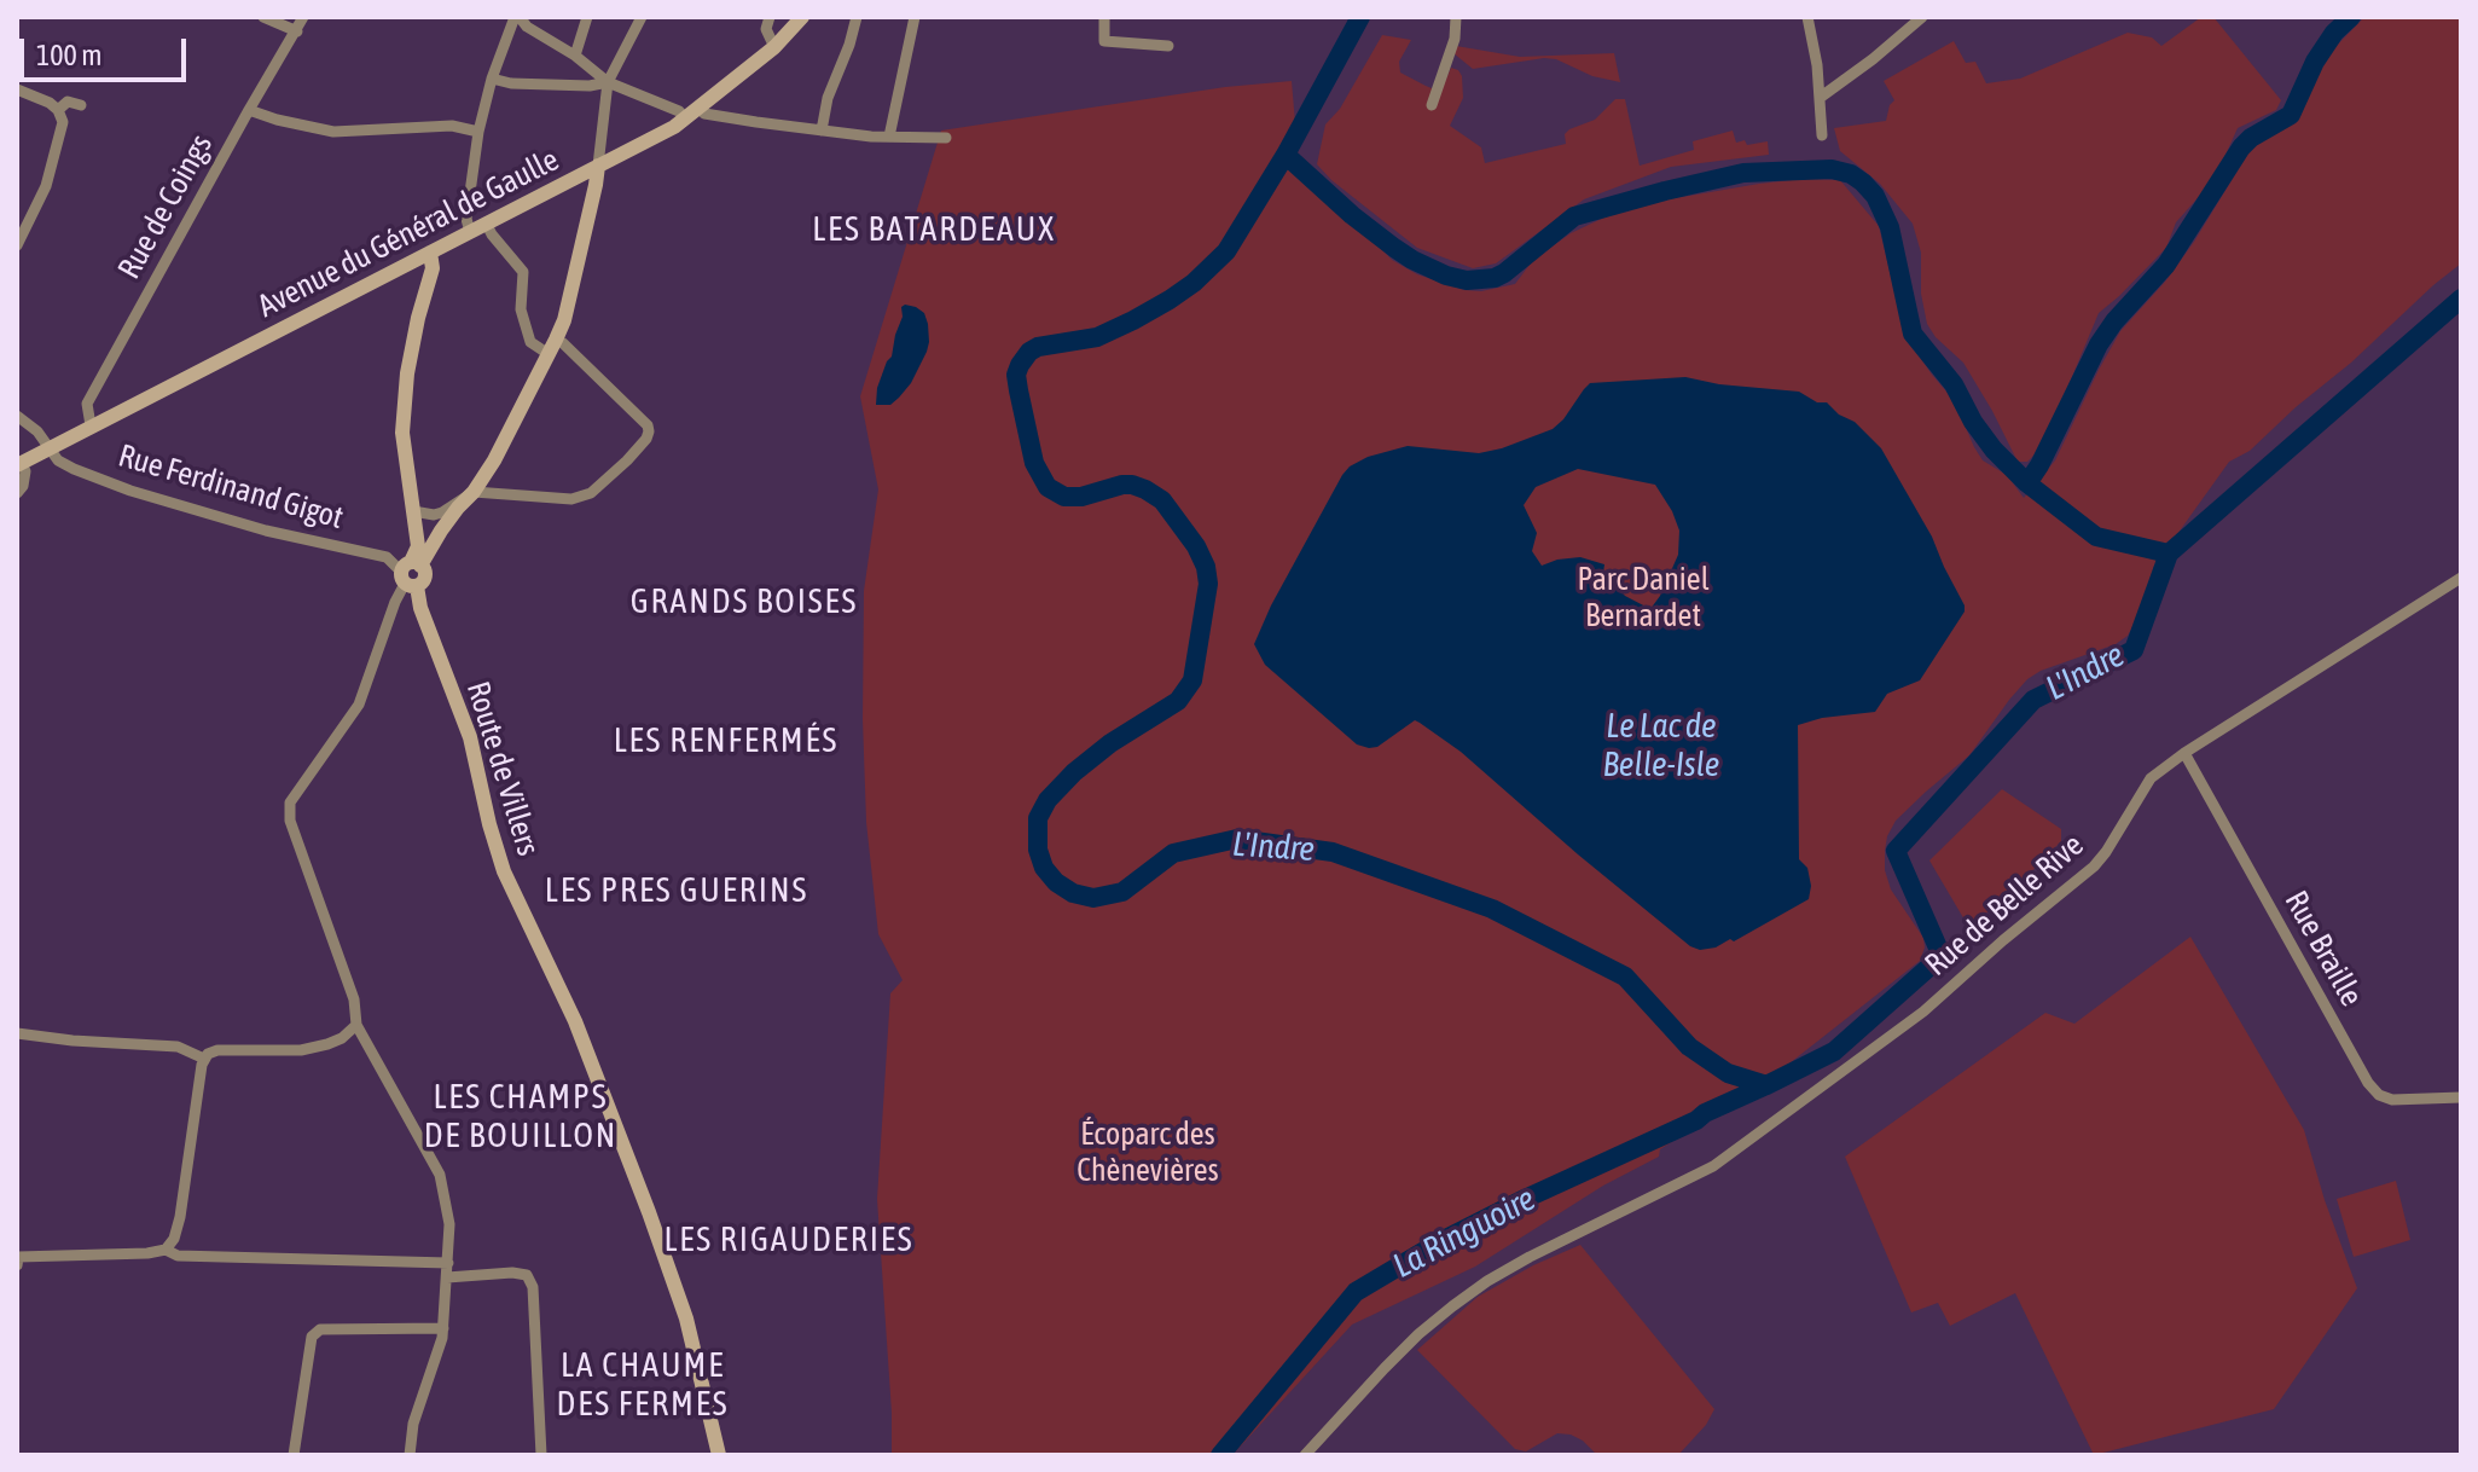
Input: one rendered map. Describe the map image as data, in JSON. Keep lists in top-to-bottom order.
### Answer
{
  "streets": {
    "main road": ["Avenue du Général de Gaulle", "Route de Villers"],
    "street": [
      "Rue de Coings",
      "Rue Ferdinand Gigot",
      "Rue de Belle Rive",
      "Rue Braille"
    ]
  },
  "crossings": [
    ["Rue de Coings", "Avenue du Général de Gaulle"],
    ["Avenue du Général de Gaulle", "Rue Ferdinand Gigot"],
    ["Avenue du Général de Gaulle", "Route de Villers"],
    ["Rue Ferdinand Gigot", "Route de Villers"],
    ["Rue de Belle Rive", "Rue Braille"]
  ],
  "districts": [
    "LES BATARDEAUX",
    "GRANDS BOISES",
    "LES RENFERMÉS",
    "LES PRES GUERINS",
    "LES CHAMPS DE BOUILLON",
    "LES RIGAUDERIES",
    "LA CHAUME DES FERMES"
  ],
  "water": ["L'Indre", "Le Lac de Belle-Isle", "La Ringuoire"],
  "parks": ["Parc Daniel Bernardet", "Écoparc des Chènevières"],
  "scale_bar": "100 m"
}
